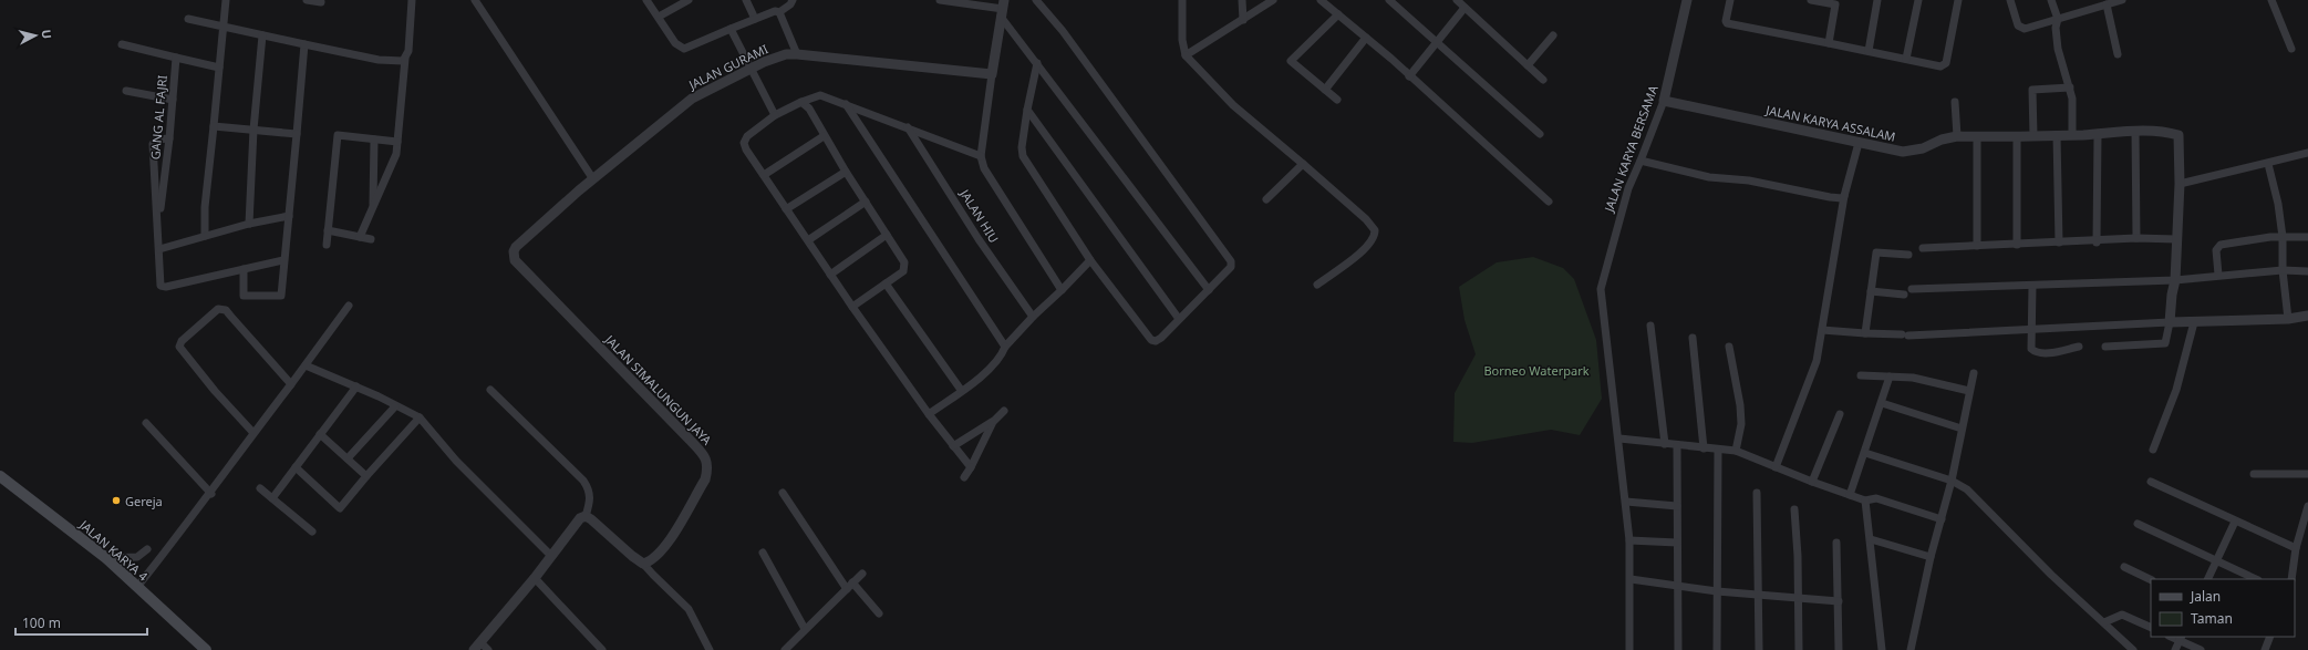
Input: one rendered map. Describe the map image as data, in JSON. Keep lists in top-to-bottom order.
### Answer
{
  "streets": {
    "main road": ["JALAN KARYA 4"],
    "street": [
      "JALAN GURAMI",
      "GANG AL FAJRI",
      "JALAN KARYA ASSALAM",
      "JALAN KARYA BERSAMA",
      "JALAN HIU",
      "JALAN SIMALUNGUN JAYA"
    ]
  },
  "crossings": [
    ["JALAN GURAMI", "JALAN SIMALUNGUN JAYA"],
    ["JALAN KARYA ASSALAM", "JALAN KARYA BERSAMA"]
  ],
  "parks": ["Borneo Waterpark"],
  "places": ["Gereja"],
  "legend": ["Jalan", "Taman"],
  "scale_bar": "100 m",
  "north": "right"
}
